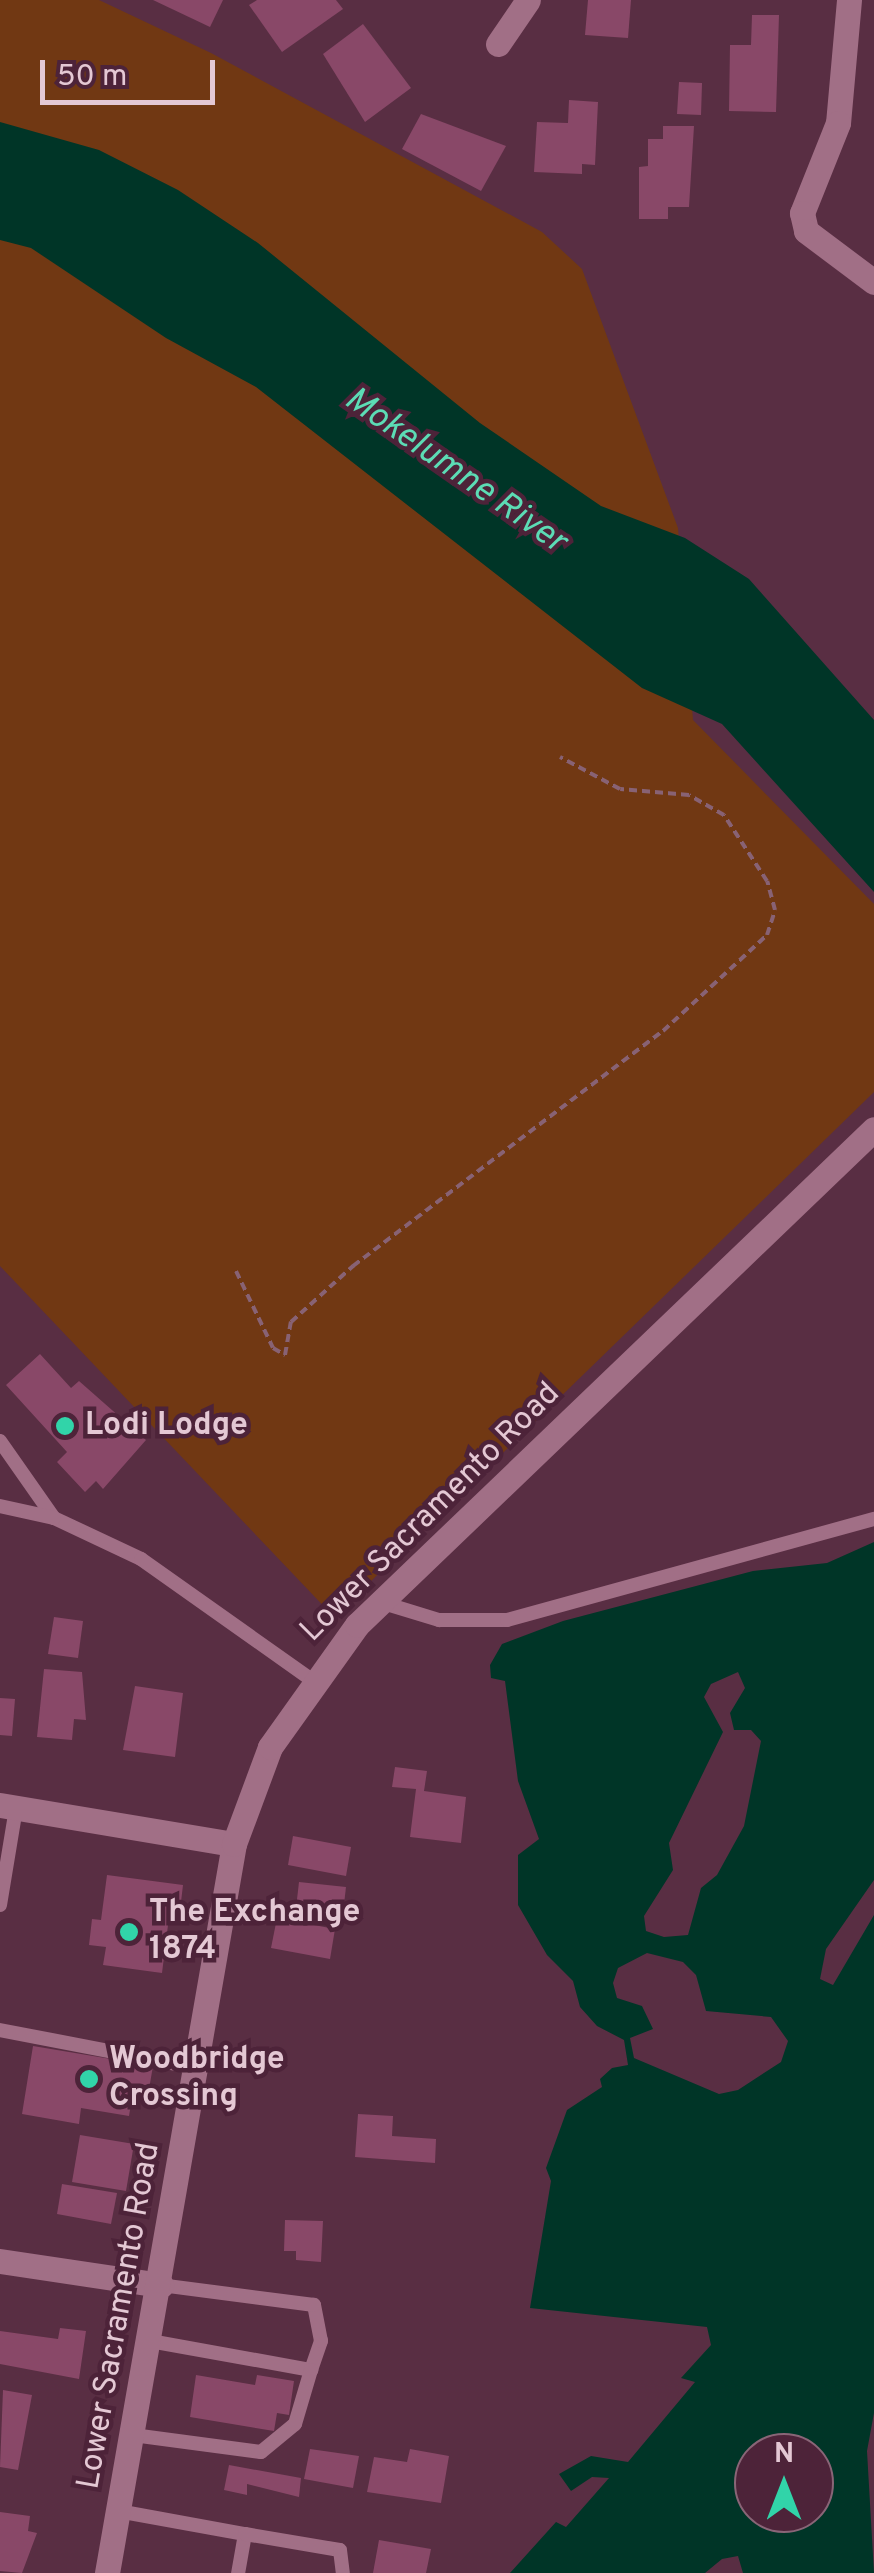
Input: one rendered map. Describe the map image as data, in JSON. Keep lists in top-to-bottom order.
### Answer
{
  "streets": {
    "main road": ["Lower Sacramento Road"]
  },
  "water": ["Mokelumne River"],
  "places": ["Lodi Lodge", "The Exchange 1874", "Woodbridge Crossing"],
  "scale_bar": "50 m",
  "north": "top"
}
